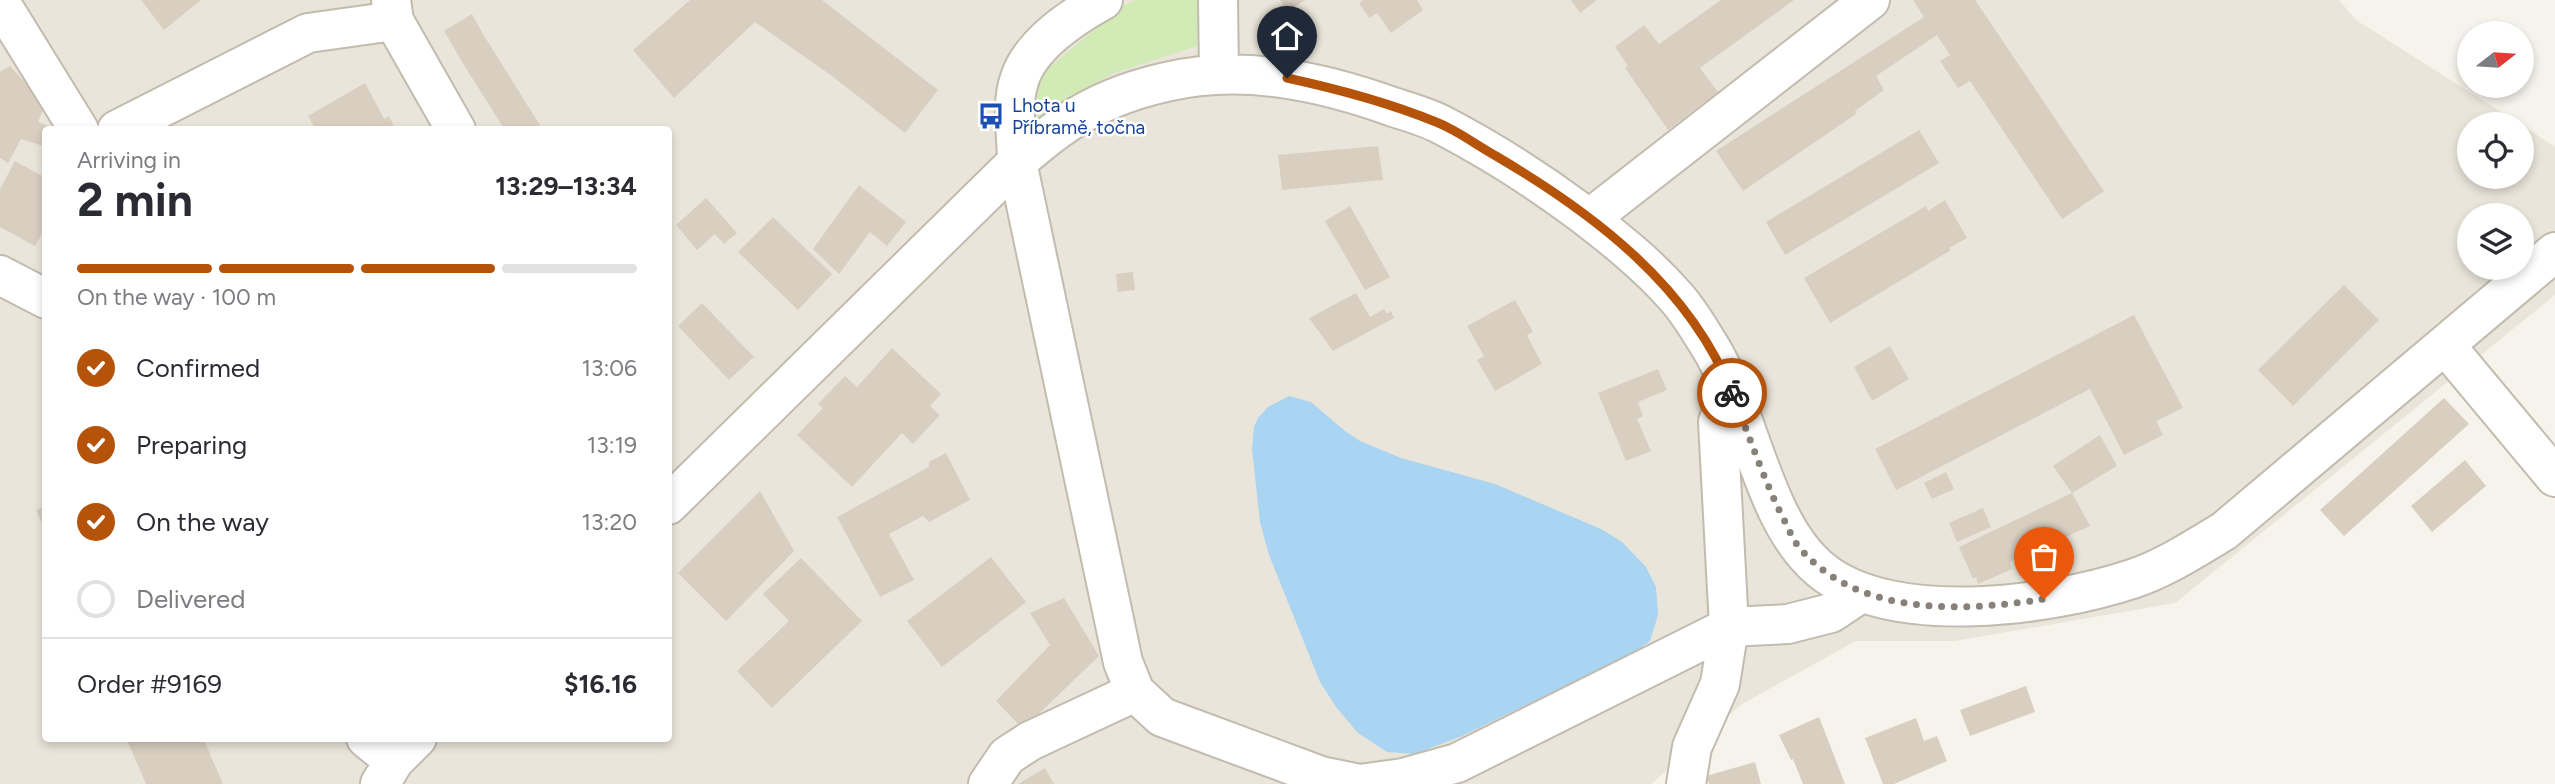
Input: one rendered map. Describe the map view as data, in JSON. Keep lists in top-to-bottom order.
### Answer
{
  "places": {
    "bus stop": ["Lhota u Příbramě, točna"]
  },
  "north": "right",
  "page": {
    "heading": ["2 min", "Arriving in", "13:29–13:34"],
    "panel": ["Order #9169", "$16.16"],
    "bar": "On the way · 100 m",
    "list": [
      ["Confirmed", "13:06"],
      ["Preparing", "13:19"],
      ["On the way", "13:20"],
      "Delivered"
    ]
  }
}
